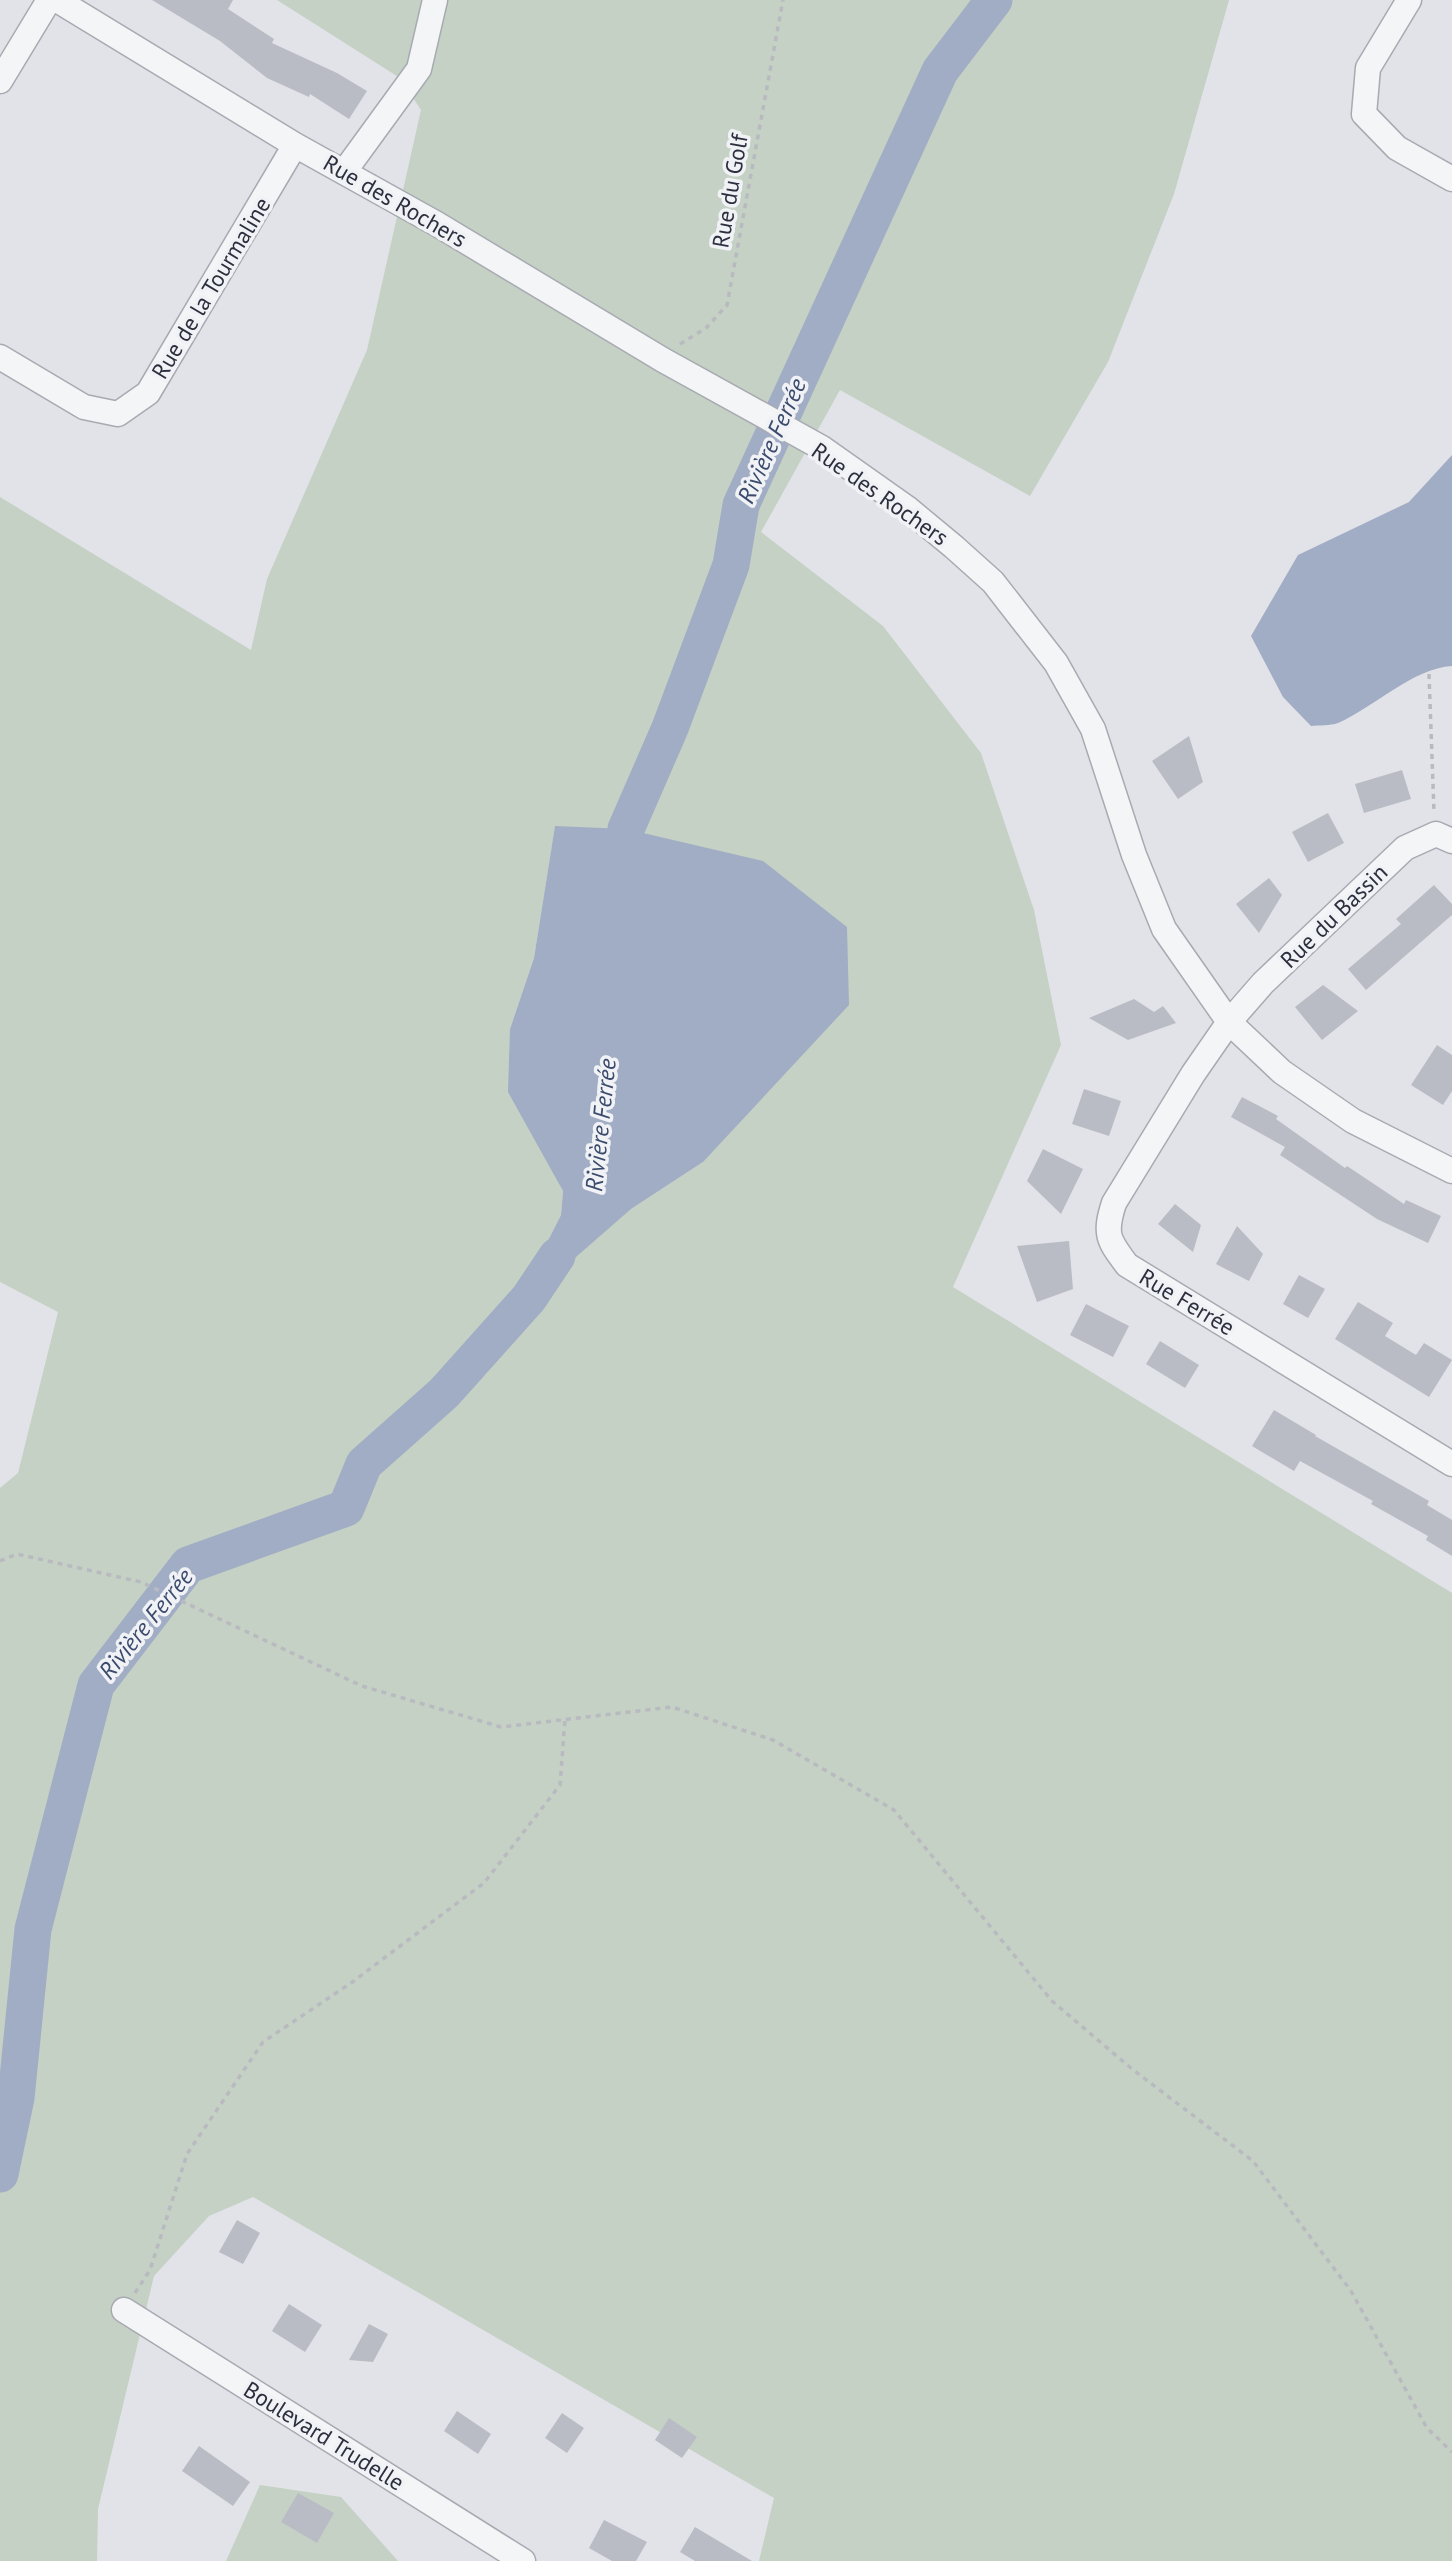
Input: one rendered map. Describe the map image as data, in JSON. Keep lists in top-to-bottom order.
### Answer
{
  "streets": {
    "street": [
      "Rue des Rochers",
      "Rue de la Tourmaline",
      "Rue du Bassin",
      "Rue Ferrée",
      "Boulevard Trudelle"
    ],
    "path": ["Rue du Golf"]
  },
  "crossings": [
    ["Rue du Golf", "Rue des Rochers"],
    ["Rue des Rochers", "Rue de la Tourmaline"],
    ["Rue des Rochers", "Rue du Bassin"],
    ["Rue des Rochers", "Rue Ferrée"],
    ["Rue du Bassin", "Rue Ferrée"]
  ],
  "water": ["Rivière Ferrée"]
}
